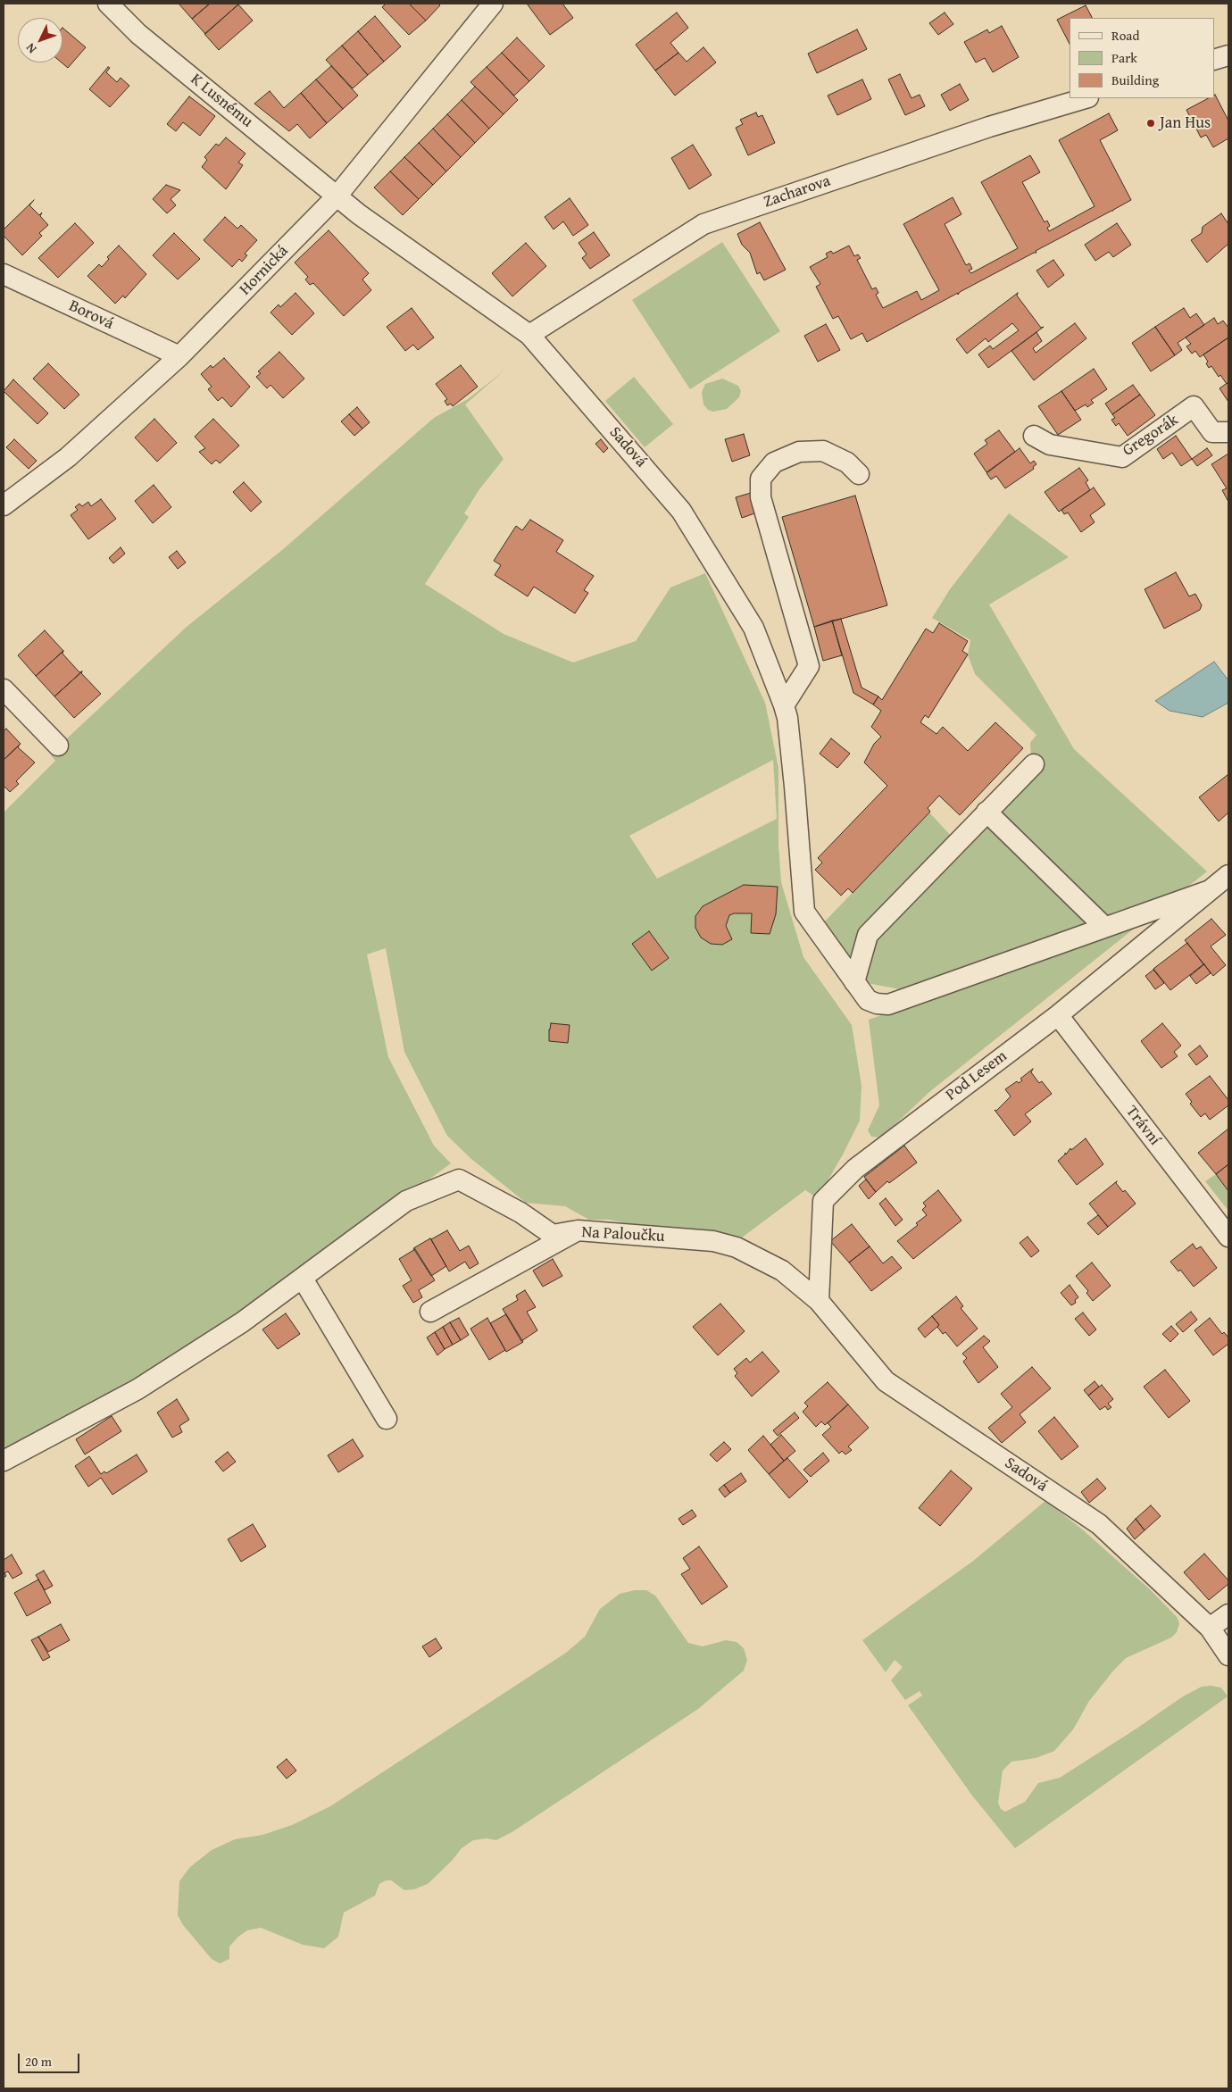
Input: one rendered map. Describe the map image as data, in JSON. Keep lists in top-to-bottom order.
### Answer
{
  "streets": {
    "street": [
      "K Lusnému",
      "Zacharova",
      "Hornická",
      "Borová",
      "Gregorák",
      "Sadová",
      "Pod Lesem",
      "Trávní",
      "Na Paloučku"
    ]
  },
  "crossings": [
    ["K Lusnému", "Hornická"],
    ["K Lusnému", "Sadová"],
    ["Zacharova", "Sadová"],
    ["Hornická", "Borová"],
    ["Hornická", "Sadová"],
    ["Sadová", "Pod Lesem"],
    ["Sadová", "Na Paloučku"],
    ["Pod Lesem", "Trávní"],
    ["Pod Lesem", "Na Paloučku"]
  ],
  "places": ["Jan Hus"],
  "legend": ["Road", "Park", "Building"],
  "scale_bar": "20 m",
  "north": "bottom left"
}
